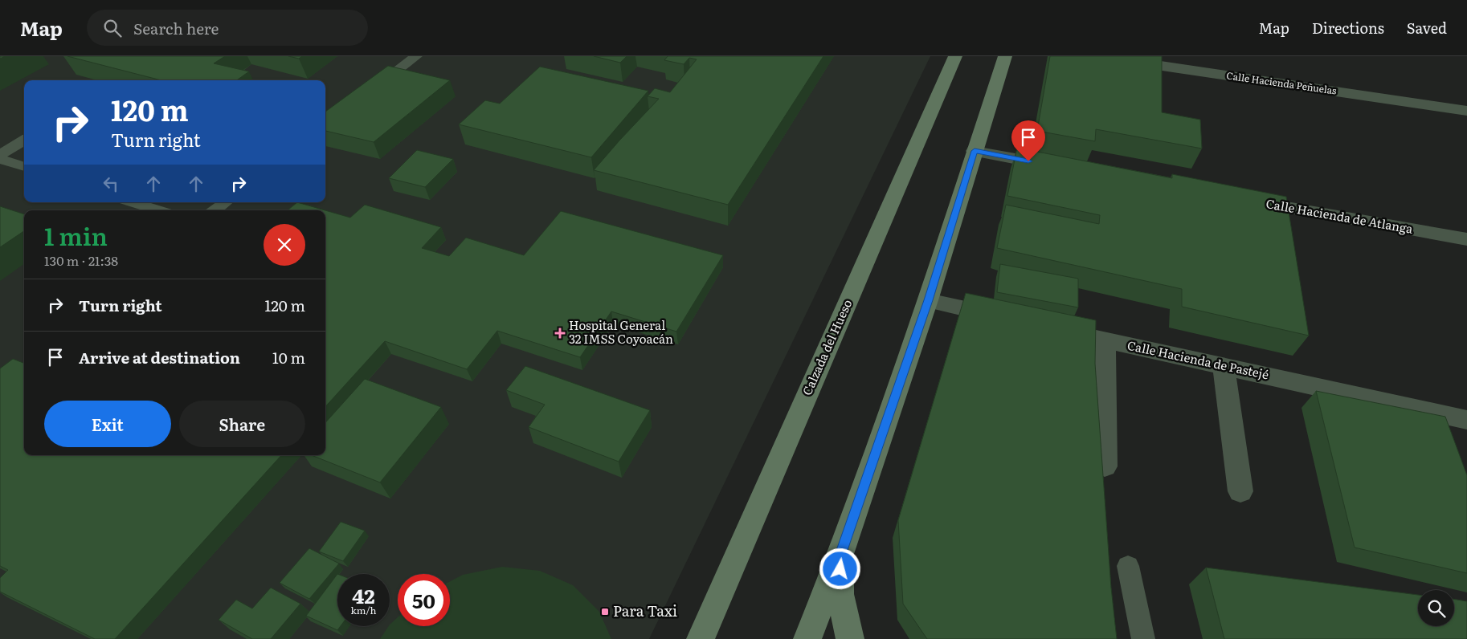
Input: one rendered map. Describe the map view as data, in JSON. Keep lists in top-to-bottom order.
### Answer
{
  "streets": {
    "main road": ["Calzada del Hueso"],
    "street": ["Calle Hacienda Peñuelas", "Calle Hacienda de Atlanga", "Calle Hacienda de Pastejé"]
  },
  "places": {
    "health": ["Hospital General 32 IMSS Coyoacán"],
    "transit": ["Para Taxi"]
  },
  "page": {
    "header": "Map",
    "search": "Search here",
    "nav": ["Map", "Directions", "Saved"],
    "turn": ["120 m", "Turn right"],
    "heading": ["1 min", "130 m · 21:38"],
    "list": [
      {
        "name": "Turn right",
        "value": "120 m"
      },
      {
        "name": "Arrive at destination",
        "value": "10 m"
      }
    ],
    "buttons": ["Exit", "Share"],
    "speed": "42 km/h",
    "limit": "50"
  }
}
